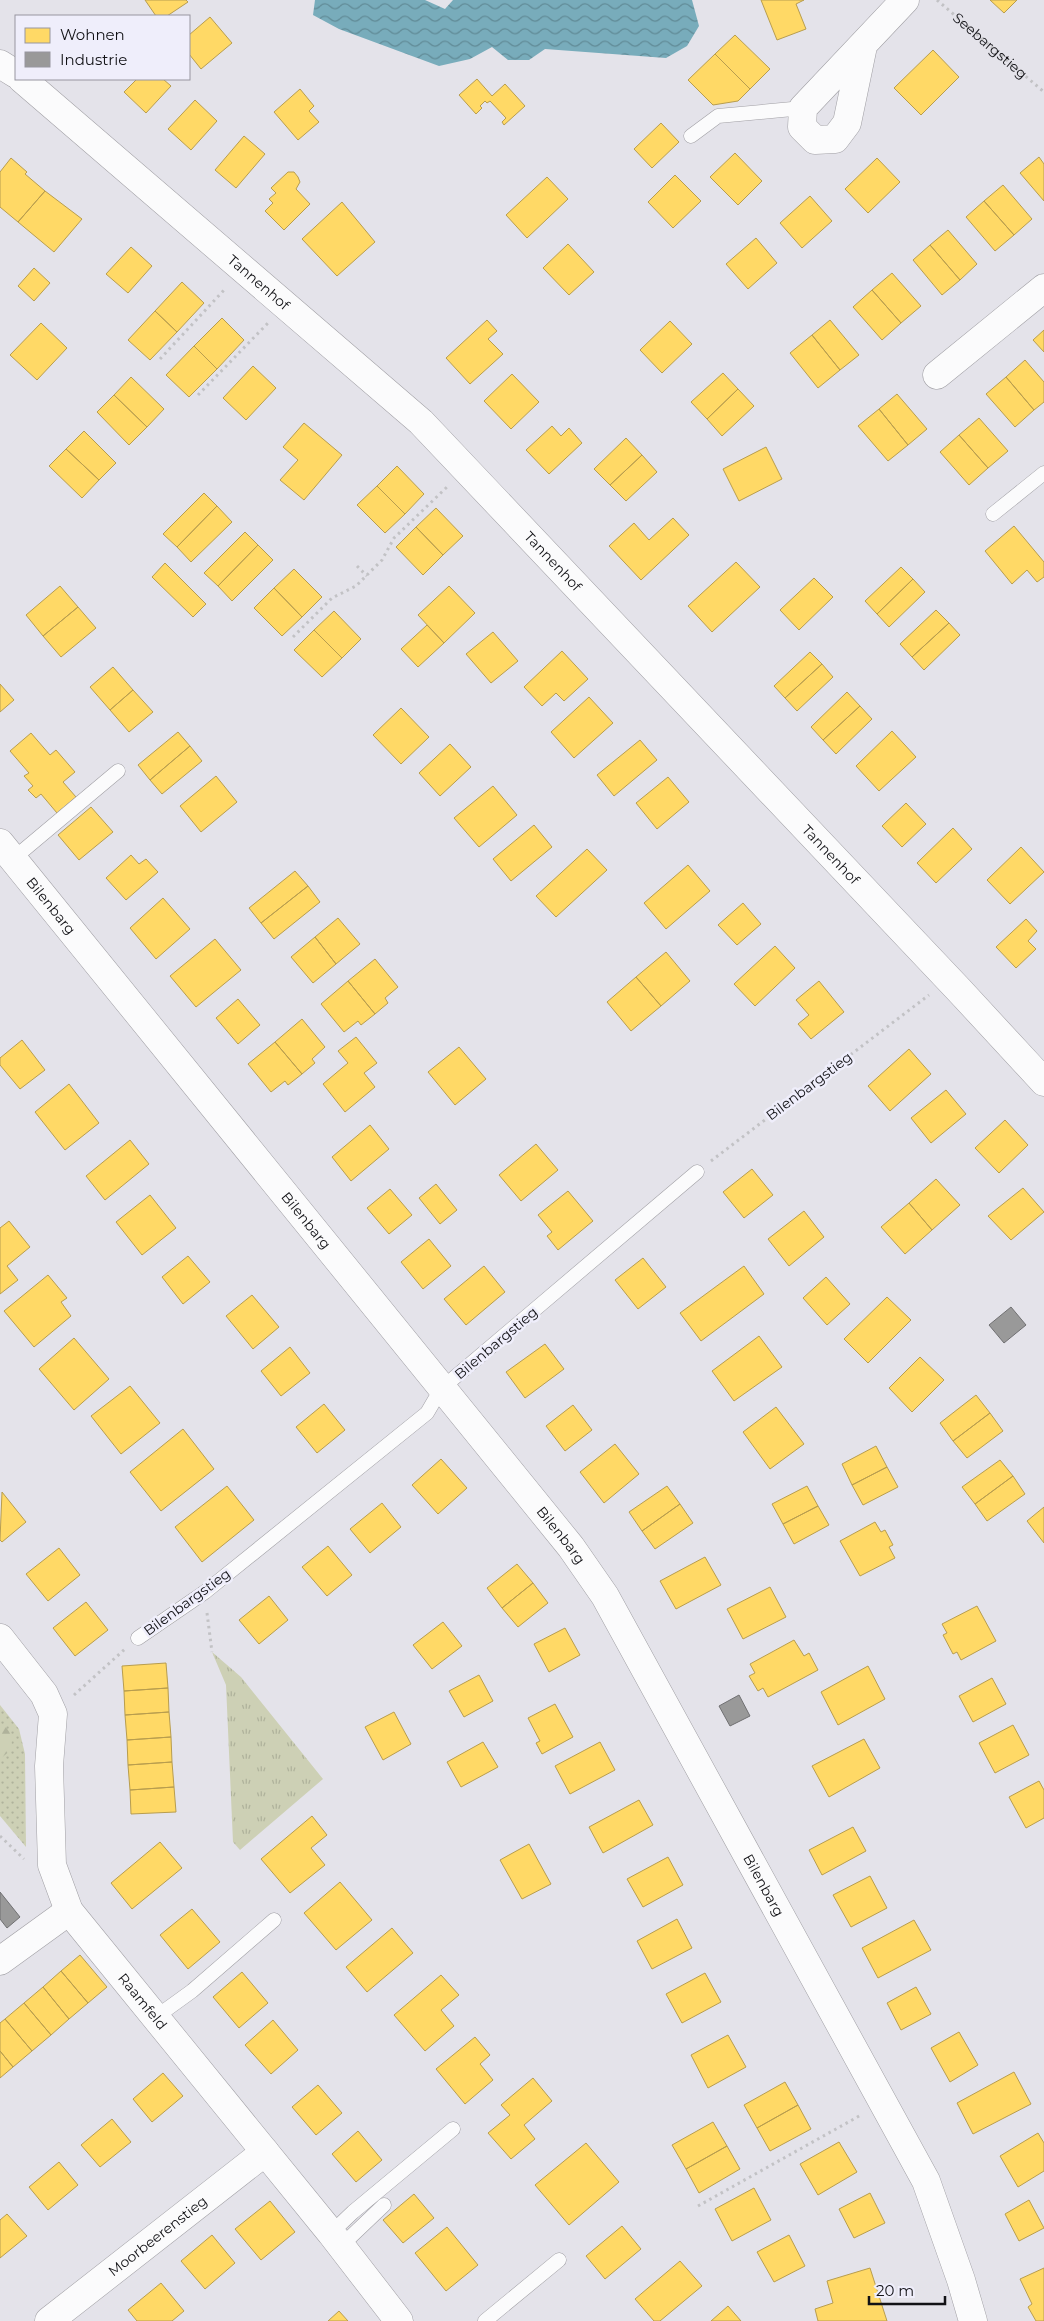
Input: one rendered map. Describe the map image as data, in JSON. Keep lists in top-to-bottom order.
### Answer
{
  "streets": {
    "street": [
      "Tannenhof",
      "Bilenbarg",
      "Raamfeld",
      "Moorbeerenstieg"
    ],
    "lane": ["Bilenbargstieg"],
    "path": ["Seebargstieg"]
  },
  "crossings": [
    ["Tannenhof", "Bilenbargstieg"],
    ["Bilenbarg", "Bilenbargstieg"],
    ["Bilenbargstieg", "Raamfeld"],
    ["Raamfeld", "Moorbeerenstieg"]
  ],
  "legend": ["Wohnen", "Industrie"],
  "scale_bar": "20 m"
}
